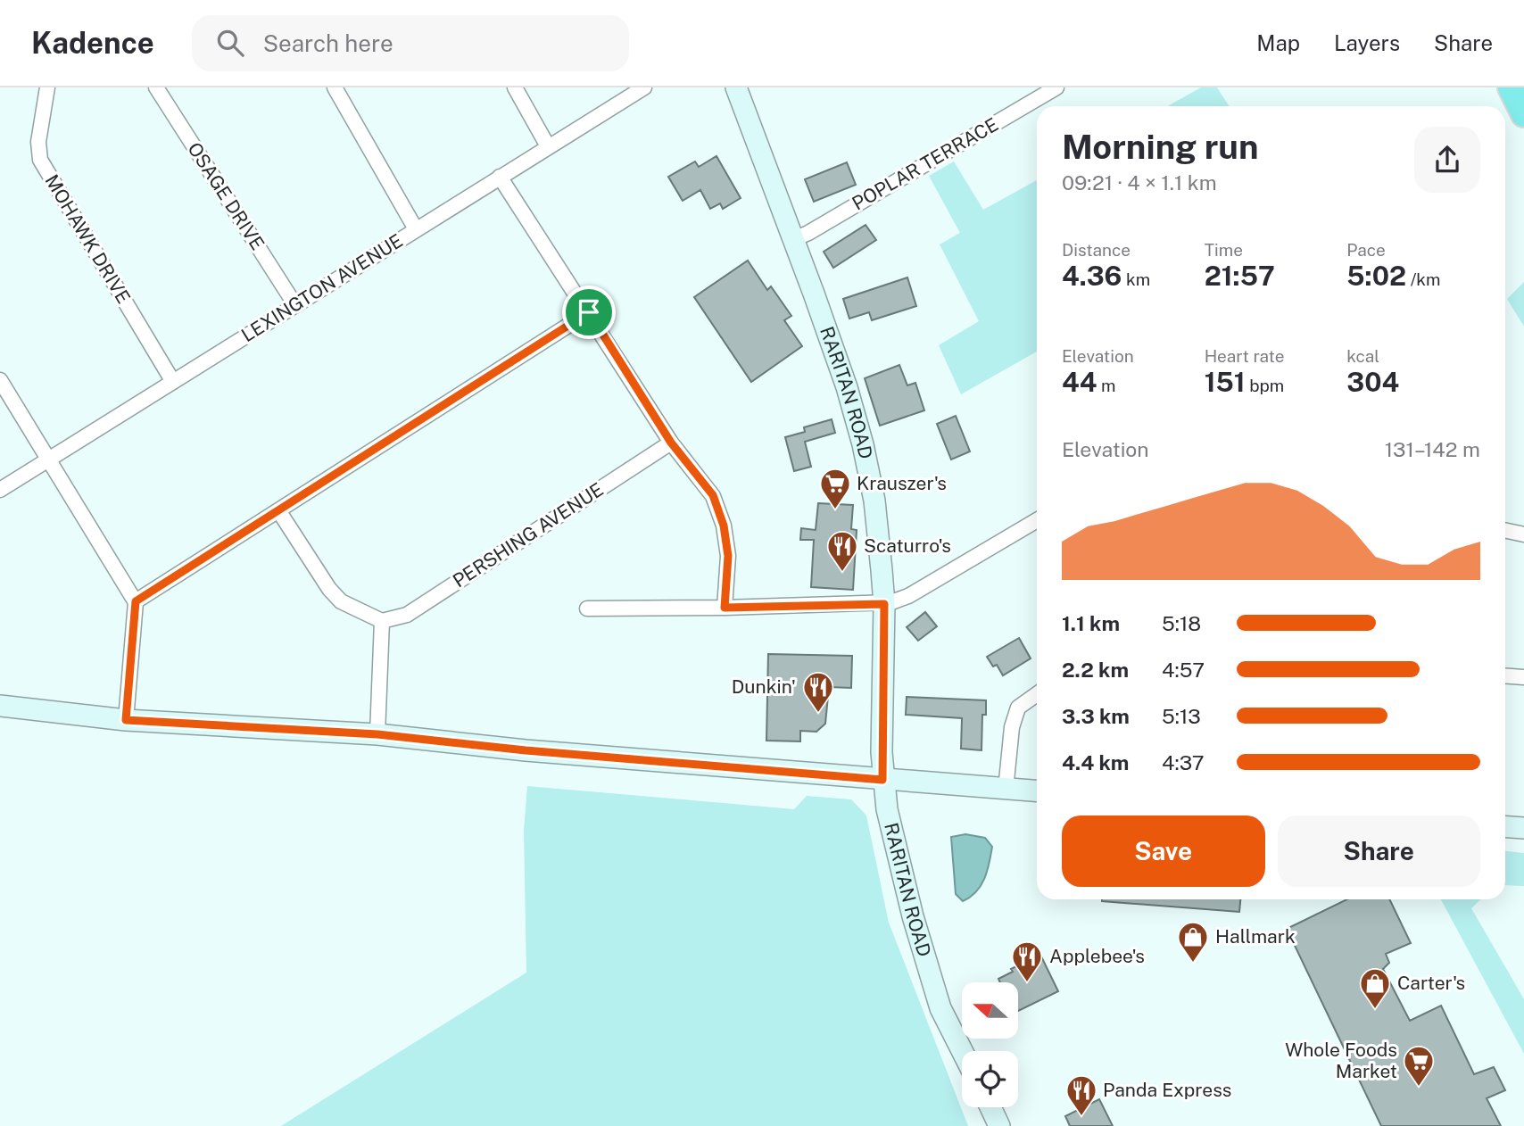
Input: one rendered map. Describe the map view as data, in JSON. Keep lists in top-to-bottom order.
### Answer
{
  "streets": {
    "street": [
      "POPLAR TERRACE",
      "OSAGE DRIVE",
      "MOHAWK DRIVE",
      "LEXINGTON AVENUE",
      "RARITAN ROAD",
      "PERSHING AVENUE"
    ]
  },
  "crossings": [
    ["POPLAR TERRACE", "RARITAN ROAD"],
    ["OSAGE DRIVE", "LEXINGTON AVENUE"],
    ["MOHAWK DRIVE", "LEXINGTON AVENUE"]
  ],
  "places": {
    "supermarket": ["Krauszer's", "Whole Foods Market"],
    "restaurant": [
      "Scaturro's",
      "Dunkin'",
      "Applebee's",
      "Panda Express"
    ],
    "shop": ["Hallmark", "Carter's"]
  },
  "north": "left",
  "page": {
    "header": "Kadence",
    "search": "Search here",
    "nav": ["Map", "Layers", "Share"],
    "heading": ["Morning run", "09:21 · 4 × 1.1 km"],
    "stats": [
      ["Distance", "4.36 km"],
      ["Time", "21:57"],
      ["Pace", "5:02 /km"],
      ["Elevation", "44 m"],
      ["Heart rate", "151 bpm"],
      ["kcal", "304"]
    ],
    "chart": ["Elevation", "131–142 m"],
    "list": [
      {
        "name": "1.1 km",
        "note": "5:18"
      },
      {
        "name": "2.2 km",
        "note": "4:57"
      },
      {
        "name": "3.3 km",
        "note": "5:13"
      },
      {
        "name": "4.4 km",
        "note": "4:37"
      }
    ],
    "buttons": ["Save", "Share"]
  }
}
